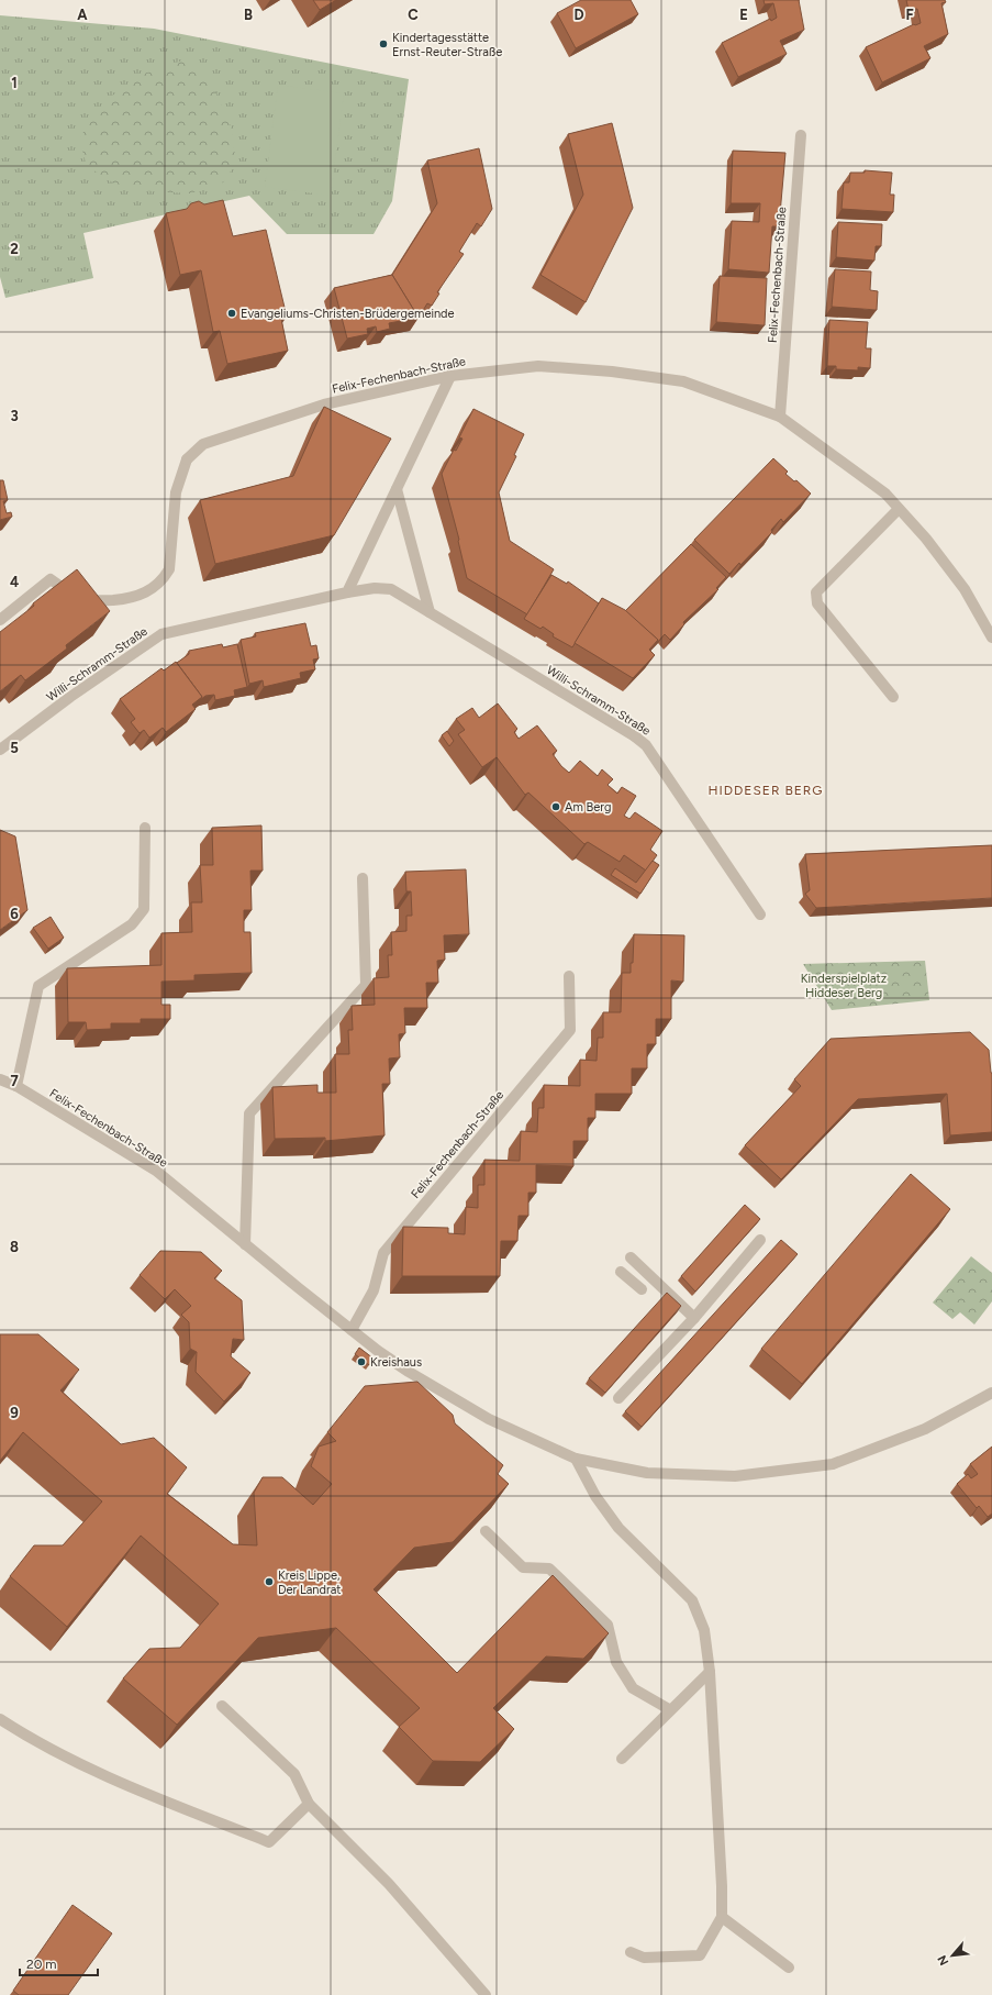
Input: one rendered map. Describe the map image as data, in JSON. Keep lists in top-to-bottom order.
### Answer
{
  "streets": {
    "street": ["Felix-Fechenbach-Straße", "Willi-Schramm-Straße"]
  },
  "districts": ["HIDDESER BERG"],
  "parks": ["Kinderspielplatz Hiddeser Berg"],
  "places": [
    "Kindertagesstätte Ernst-Reuter-Straße",
    "Evangeliums-Christen-Brüdergemeinde",
    "Am Berg",
    "Kreishaus",
    "Kreis Lippe, Der Landrat"
  ],
  "scale_bar": "20 m",
  "north": "bottom left",
  "grid": {
    "columns": [
      "A",
      "B",
      "C",
      "D",
      "E",
      "F"
    ],
    "rows": [
      "1",
      "2",
      "3",
      "4",
      "5",
      "6",
      "7",
      "8",
      "9"
    ]
  }
}
